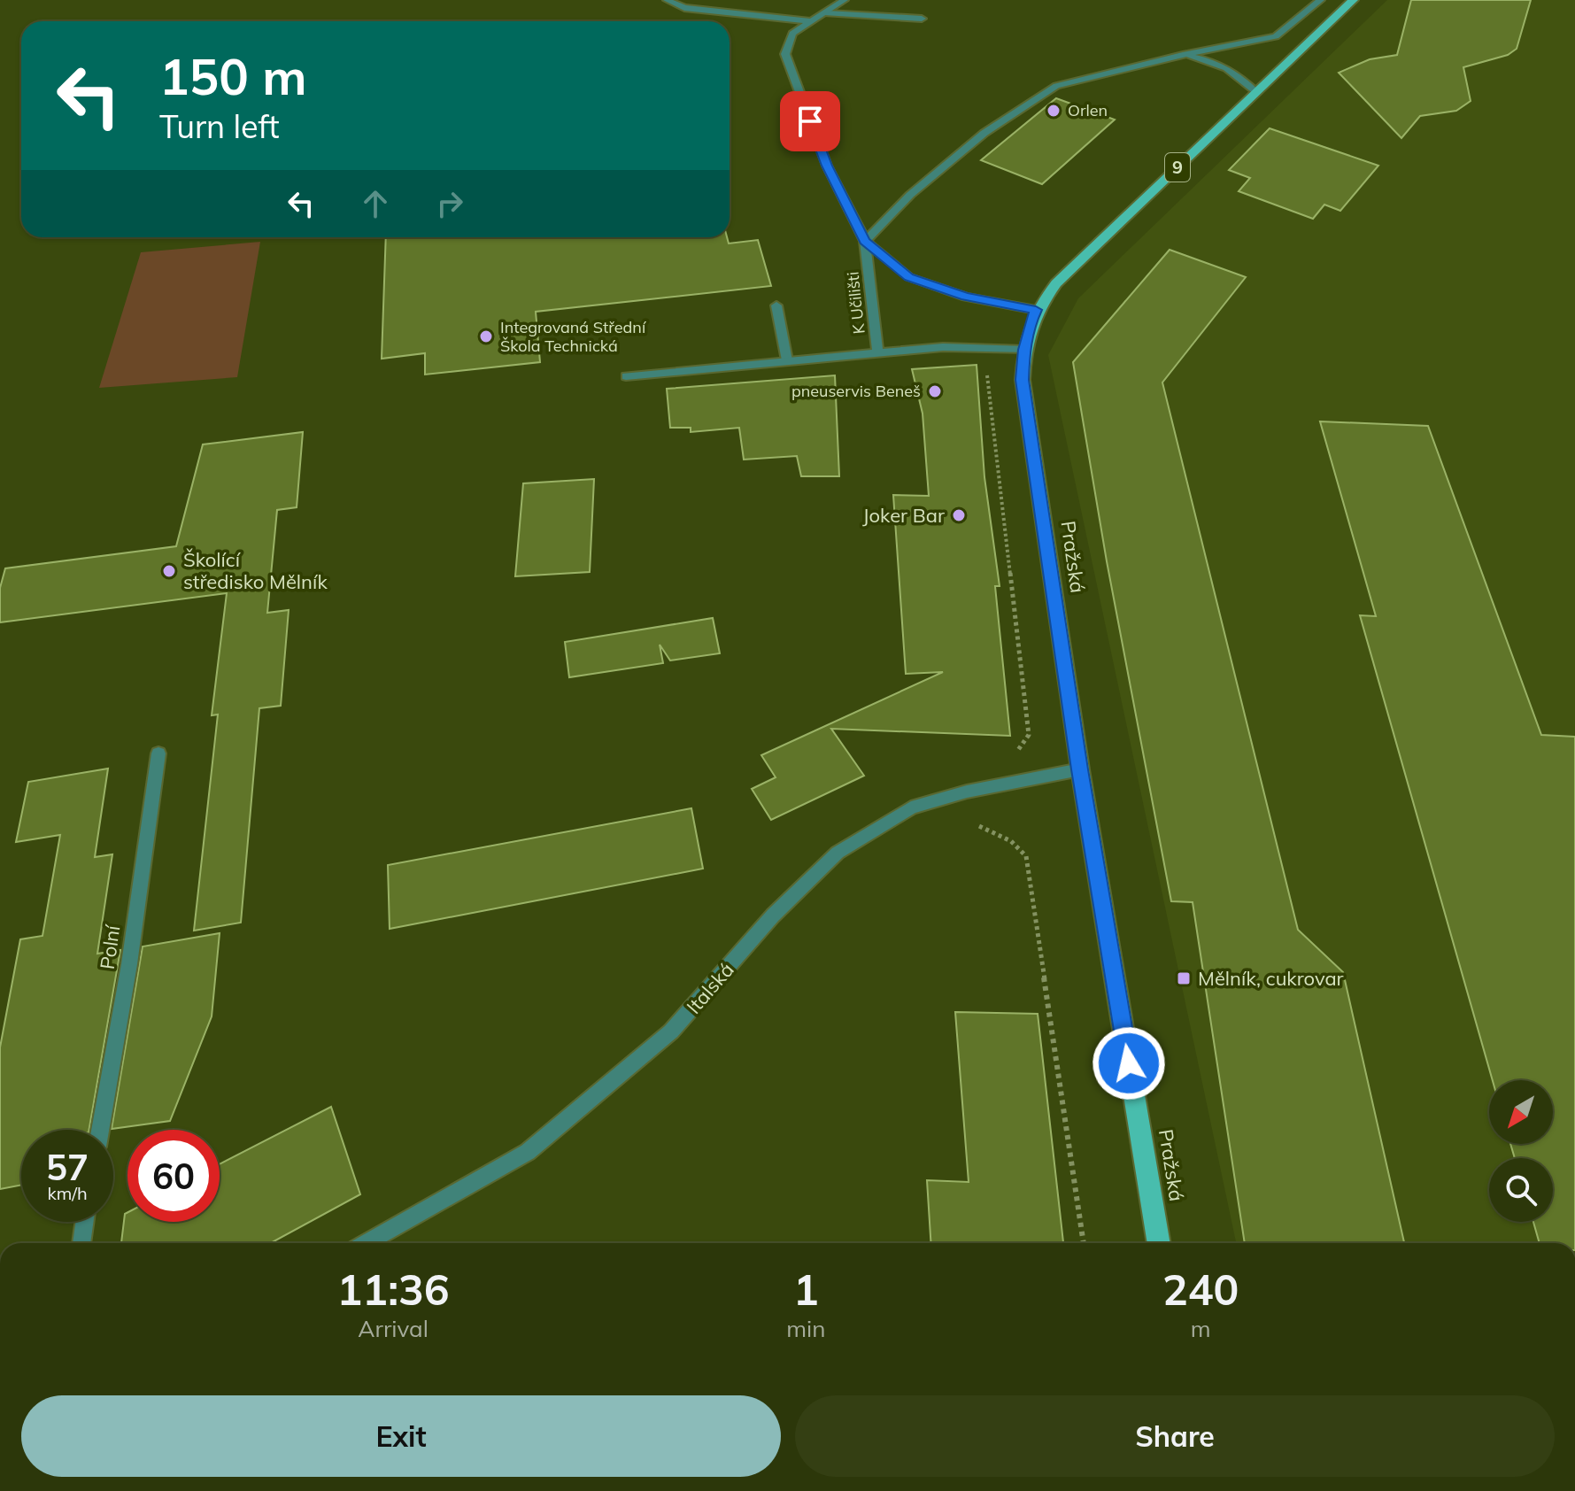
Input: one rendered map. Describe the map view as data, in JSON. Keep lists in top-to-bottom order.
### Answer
{
  "streets": {
    "main road": ["9", "Pražská"],
    "street": ["K Učilišti", "Polní", "Italská"]
  },
  "crossings": [
    ["K Učilišti", "Pražská"],
    ["Pražská", "Italská"]
  ],
  "places": {
    "other": [
      "Orlen",
      "Integrovaná Střední Škola Technická",
      "pneuservis Beneš",
      "Joker Bar",
      "Školící středisko Mělník"
    ],
    "transit": ["Mělník, cukrovar"]
  },
  "north": "bottom left",
  "page": {
    "turn": ["150 m", "Turn left"],
    "speed": "57 km/h",
    "limit": "60",
    "eta": [
      "11:36",
      "Arrival",
      "1",
      "min",
      "240",
      "m"
    ],
    "buttons": ["Exit", "Share"]
  }
}
